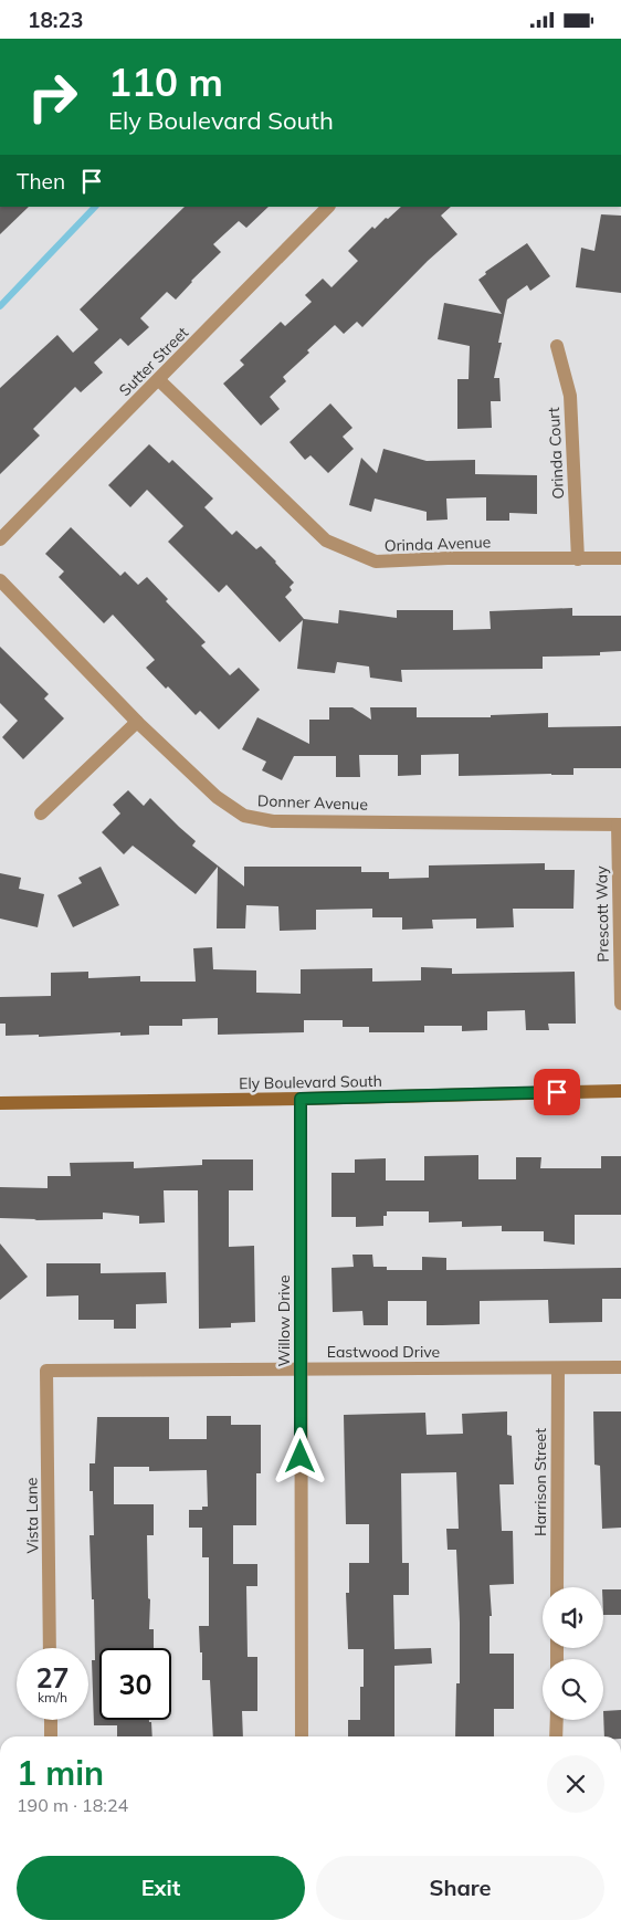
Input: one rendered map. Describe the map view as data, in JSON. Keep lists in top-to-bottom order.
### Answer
{
  "streets": {
    "main road": ["Ely Boulevard South"],
    "street": [
      "Sutter Street",
      "Orinda Court",
      "Orinda Avenue",
      "Donner Avenue",
      "Prescott Way",
      "Willow Drive",
      "Eastwood Drive",
      "Harrison Street",
      "Vista Lane"
    ]
  },
  "crossings": [
    ["Sutter Street", "Orinda Avenue"],
    ["Orinda Court", "Orinda Avenue"],
    ["Donner Avenue", "Prescott Way"],
    ["Ely Boulevard South", "Willow Drive"],
    ["Willow Drive", "Eastwood Drive"],
    ["Eastwood Drive", "Harrison Street"],
    ["Eastwood Drive", "Vista Lane"]
  ],
  "page": {
    "status": "18:23",
    "turn": ["110 m", "Ely Boulevard South"],
    "then": "Then",
    "speed": "27 km/h",
    "limit": "30",
    "heading": ["1 min", "190 m · 18:24"],
    "buttons": ["Exit", "Share"]
  }
}
